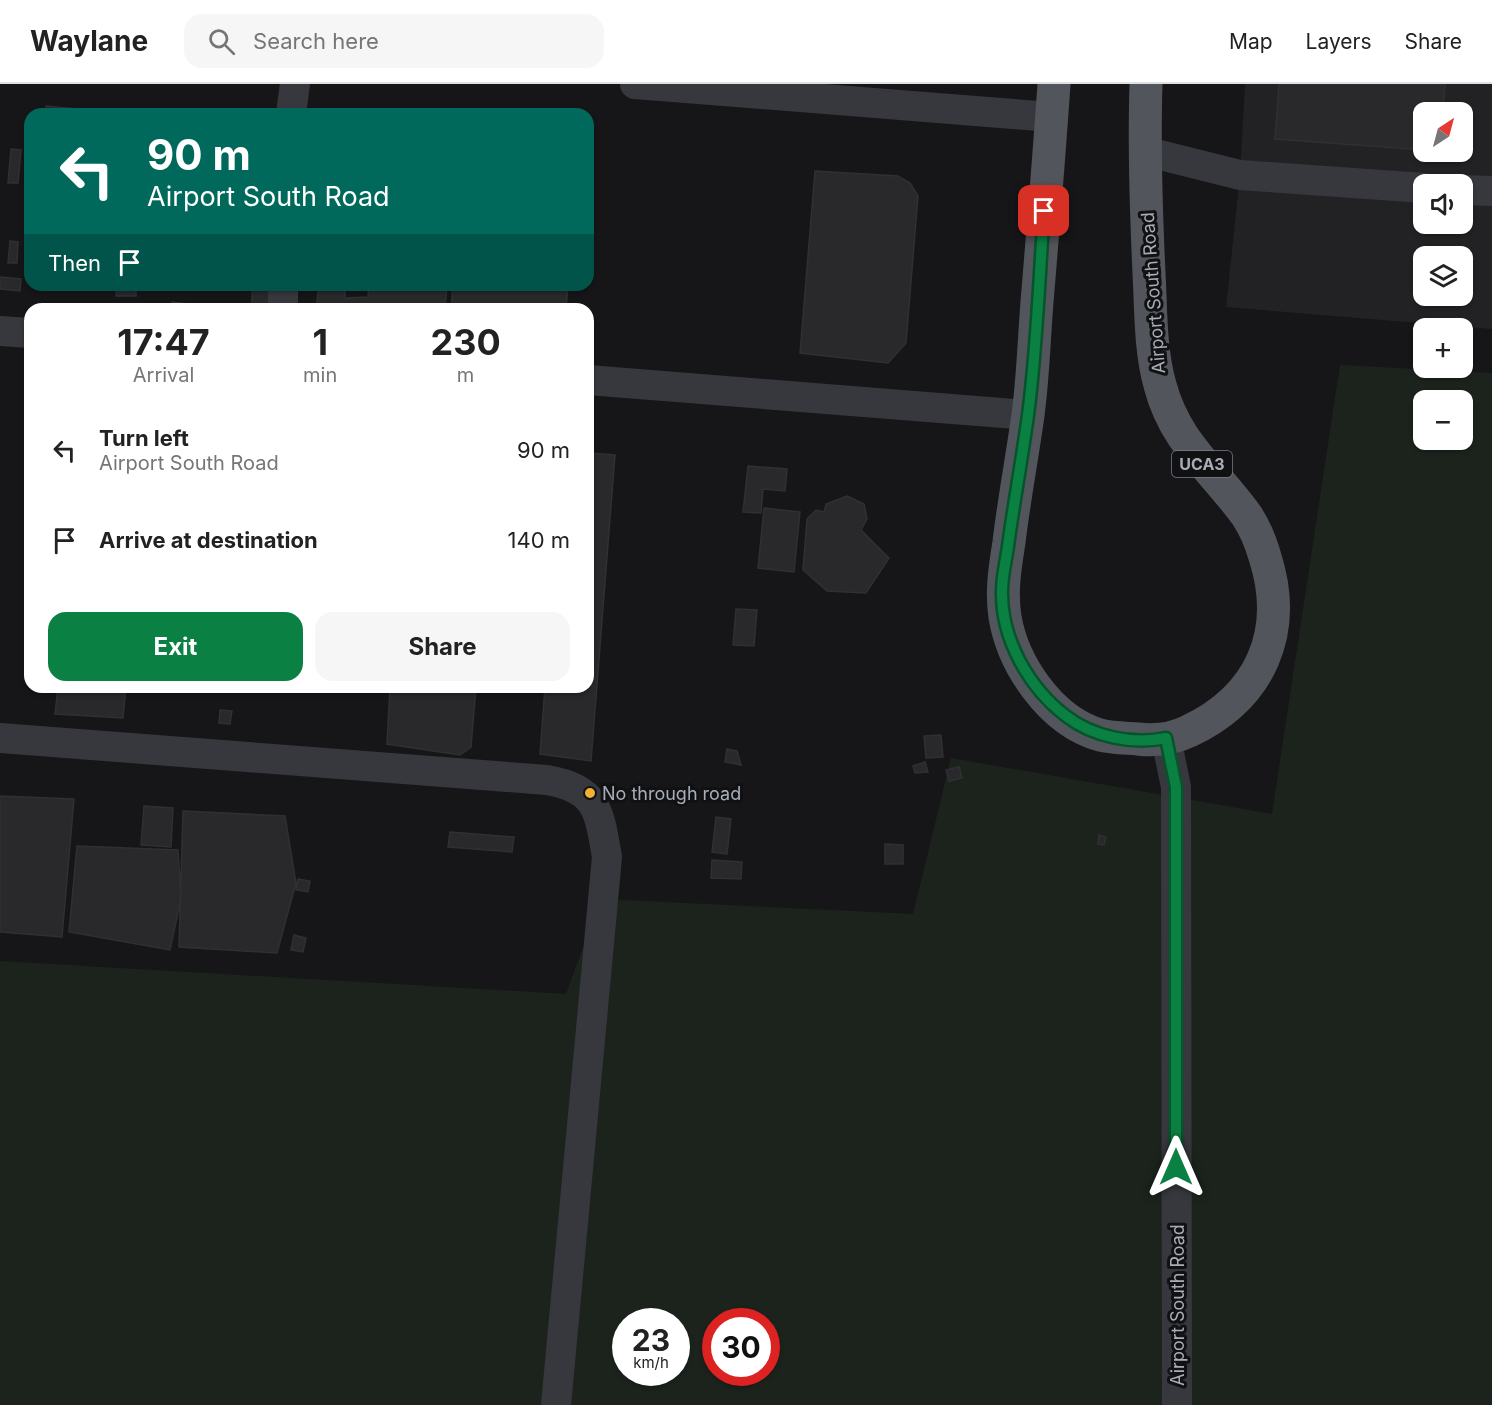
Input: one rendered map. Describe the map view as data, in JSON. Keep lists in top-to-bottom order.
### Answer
{
  "streets": {
    "main road": ["Airport South Road", "UCA3"]
  },
  "places": ["No through road"],
  "north": "top right",
  "page": {
    "header": "Waylane",
    "search": "Search here",
    "nav": ["Map", "Layers", "Share"],
    "map_buttons": ["+", "−"],
    "turn": ["90 m", "Airport South Road"],
    "then": "Then",
    "eta": [
      "17:47",
      "Arrival",
      "1",
      "min",
      "230",
      "m"
    ],
    "list": [
      {
        "name": "Turn left",
        "note": "Airport South Road",
        "value": "90 m"
      },
      {
        "name": "Arrive at destination",
        "value": "140 m"
      }
    ],
    "buttons": ["Exit", "Share"],
    "speed": "23 km/h",
    "limit": "30"
  }
}
